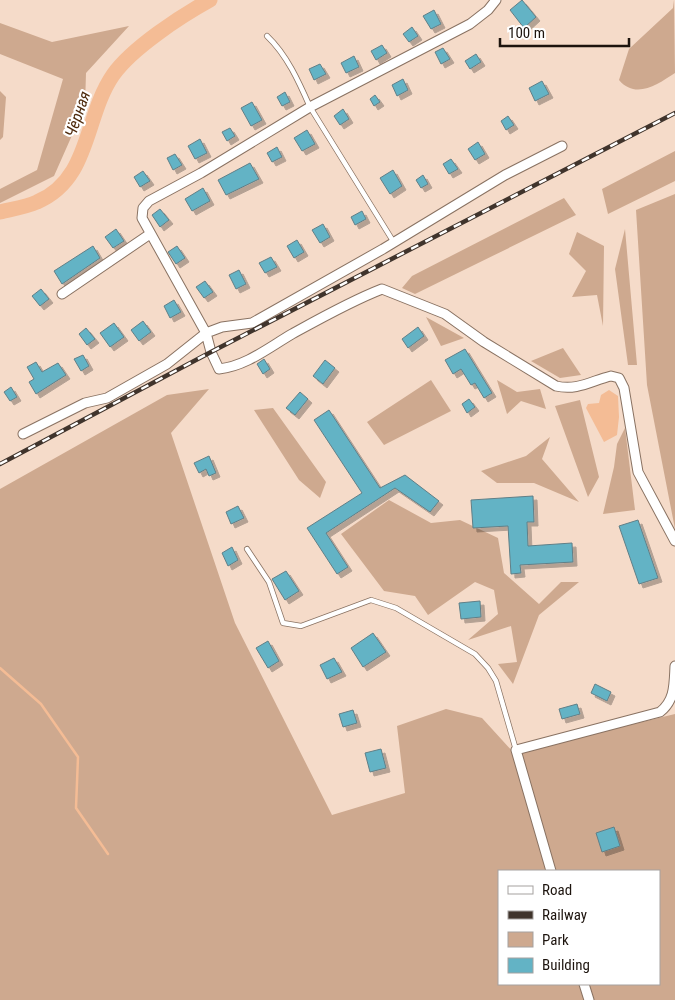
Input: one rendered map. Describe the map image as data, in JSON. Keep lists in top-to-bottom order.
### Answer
{
  "water": ["Чёрная"],
  "legend": [
    "Road",
    "Railway",
    "Park",
    "Building"
  ],
  "scale_bar": "100 m"
}
